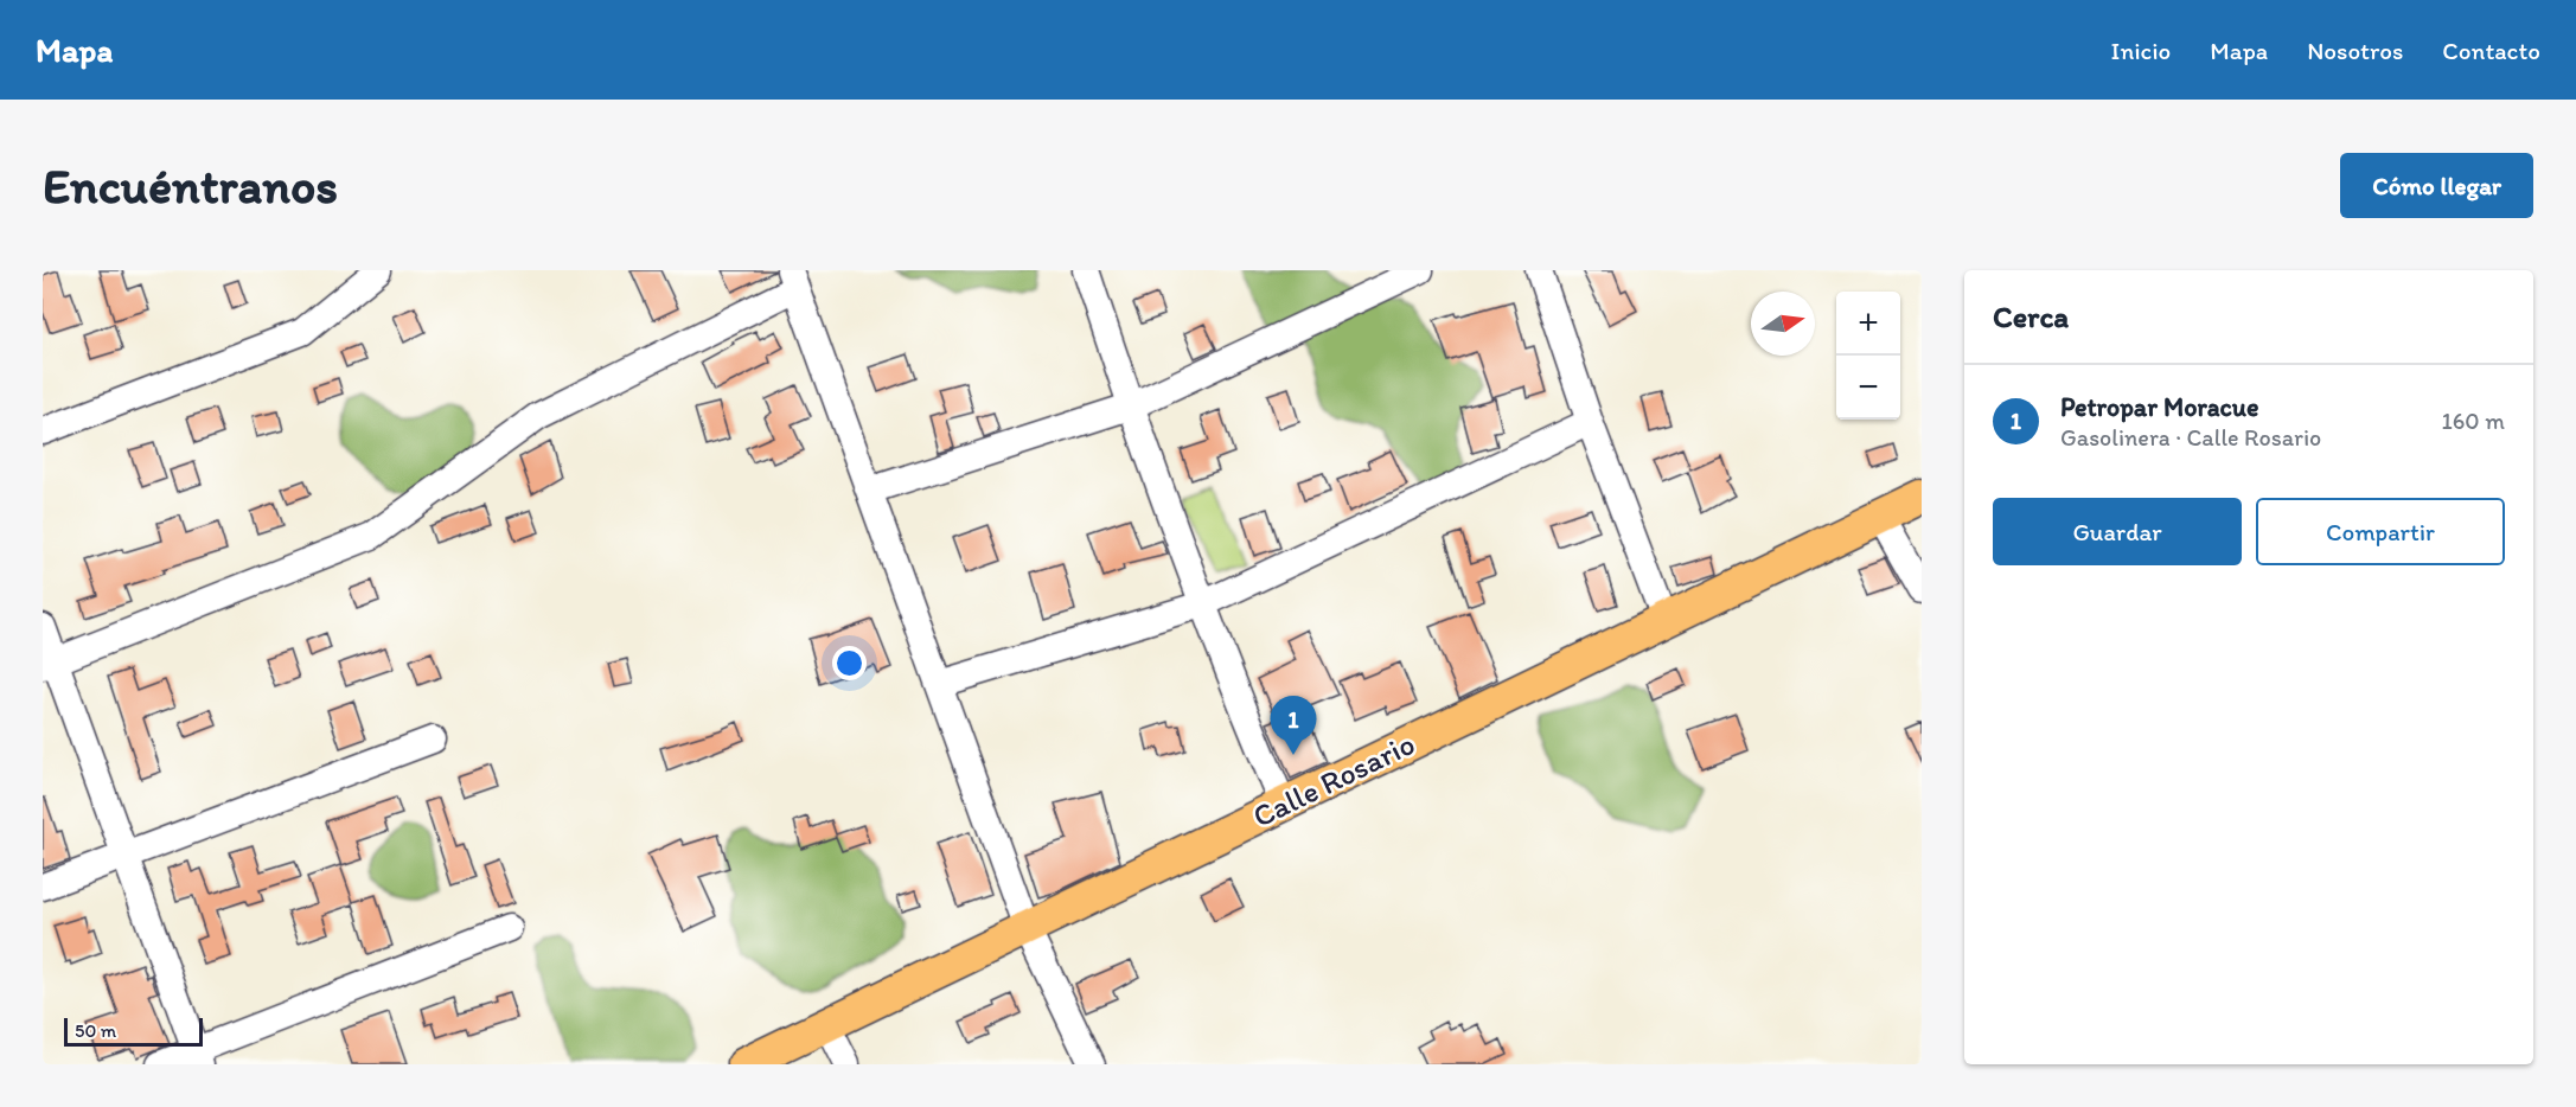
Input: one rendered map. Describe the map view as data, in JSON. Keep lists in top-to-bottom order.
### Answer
{
  "streets": {
    "main road": ["Calle Rosario"]
  },
  "scale_bar": "50 m",
  "north": "right",
  "page": {
    "header": "Mapa",
    "nav": [
      "Inicio",
      "Mapa",
      "Nosotros",
      "Contacto"
    ],
    "buttons": [
      "Cómo llegar",
      ["Guardar", "Compartir"]
    ],
    "title": "Encuéntranos",
    "heading": "Cerca",
    "map_buttons": ["+", "−"],
    "list": [
      {
        "mark": "1",
        "name": "Petropar Moracue",
        "note": "Gasolinera · Calle Rosario",
        "value": "160 m"
      }
    ],
    "pins": "1",
    "scale": "50 m"
  }
}
